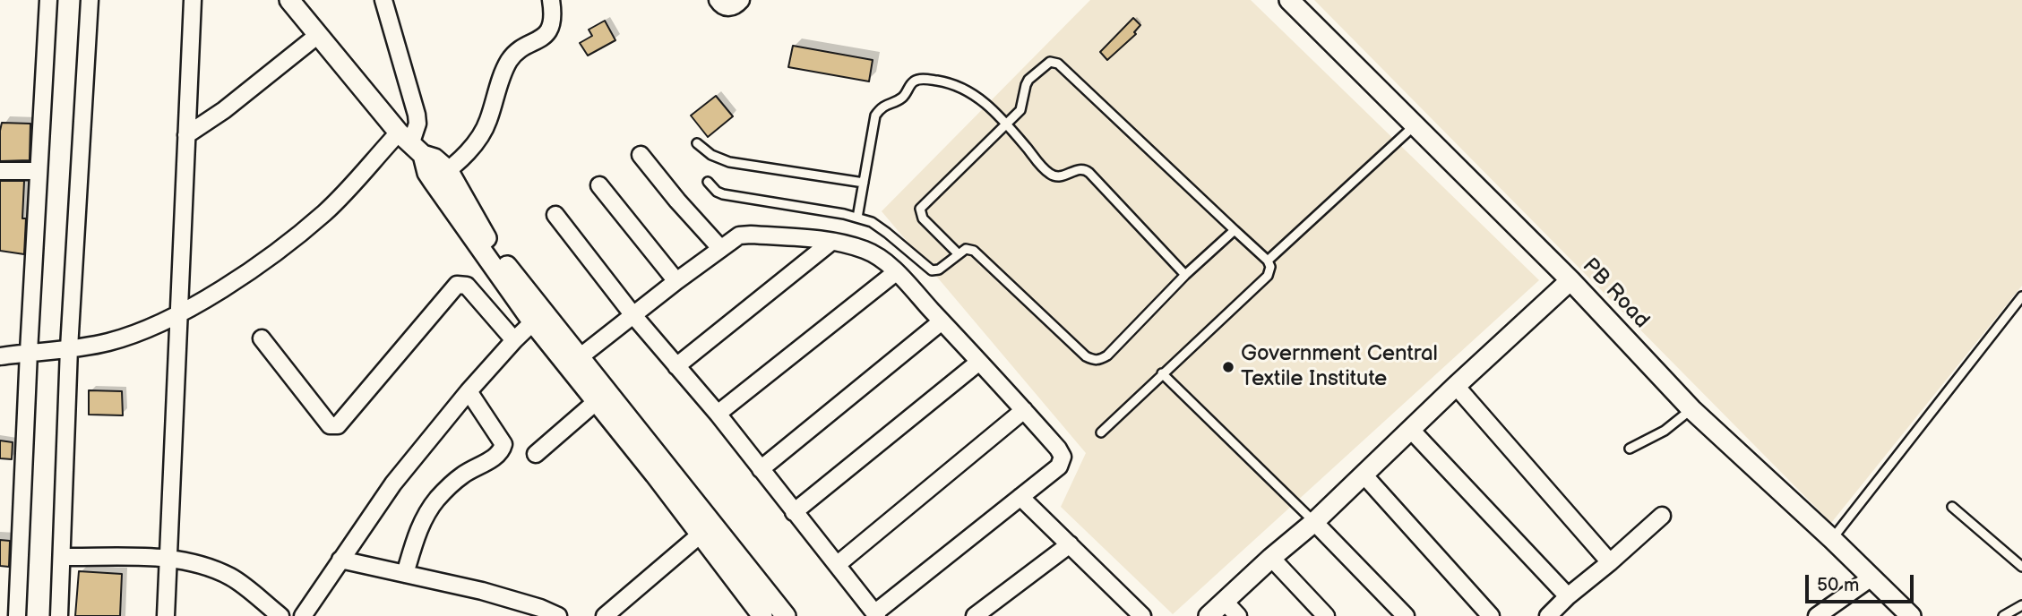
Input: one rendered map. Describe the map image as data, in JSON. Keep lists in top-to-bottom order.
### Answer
{
  "streets": {
    "street": ["PB Road"]
  },
  "places": ["Government Central Textile Institute"],
  "scale_bar": "50 m"
}
